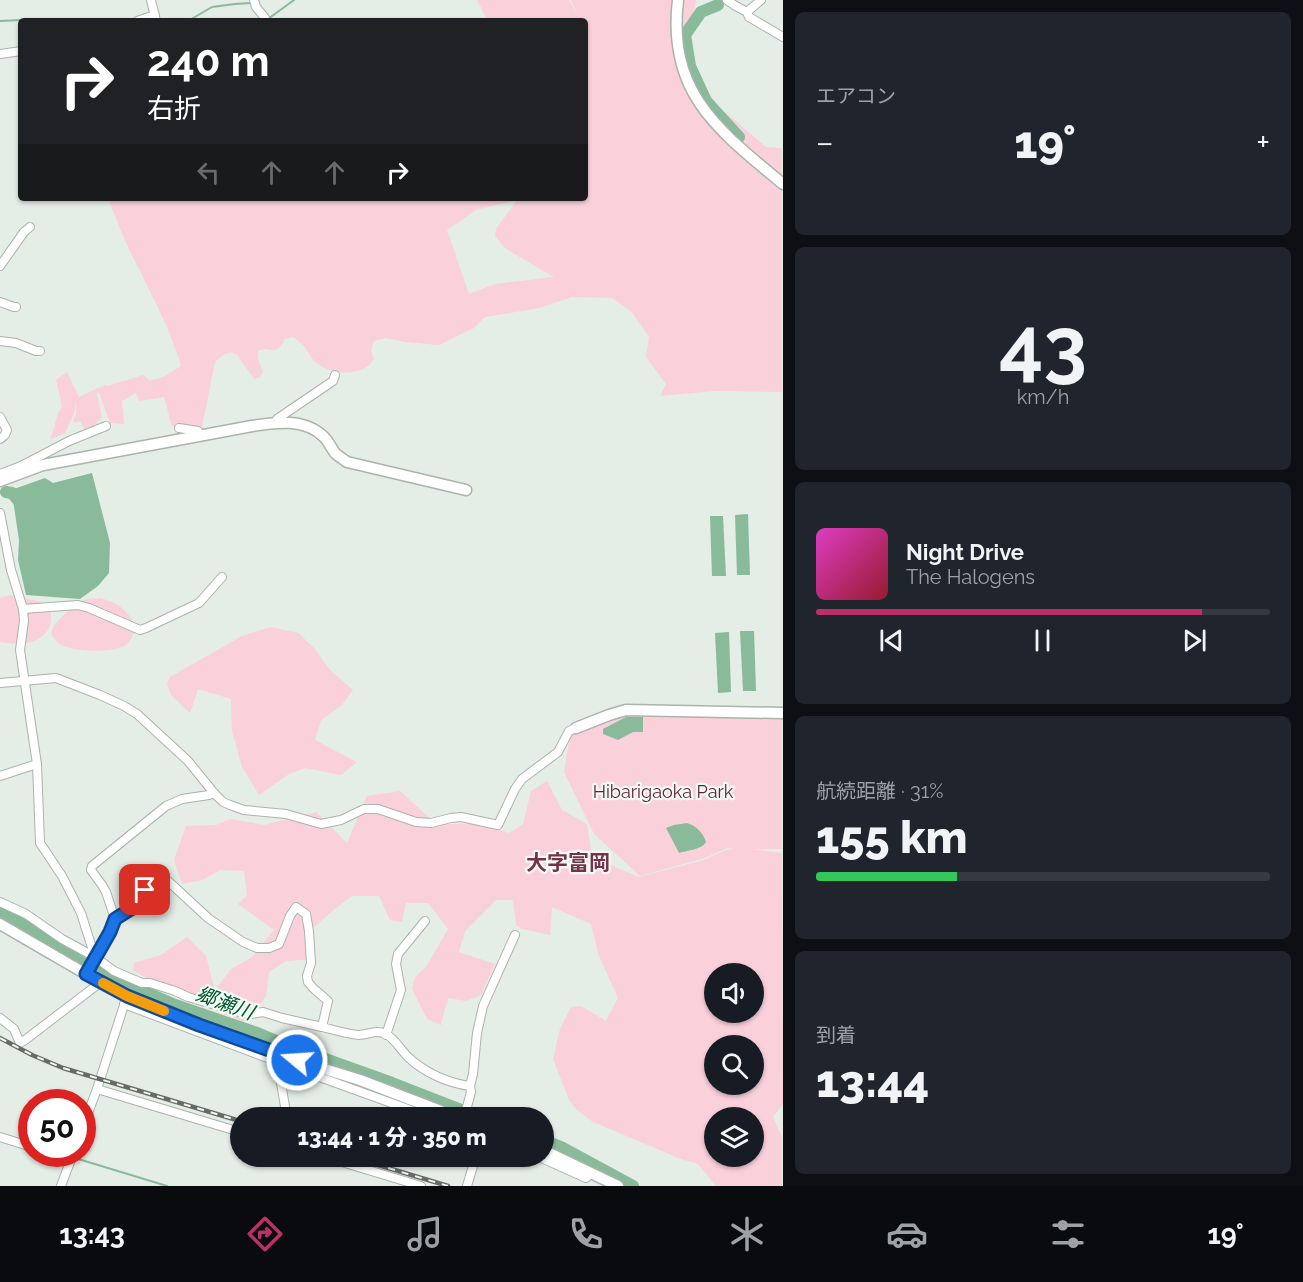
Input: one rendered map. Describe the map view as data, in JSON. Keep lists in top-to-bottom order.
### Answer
{
  "districts": ["大字富岡"],
  "water": ["郷瀬川"],
  "parks": ["Hibarigaoka Park"],
  "page": {
    "tile": [
      "エアコン",
      ["43", "km/h"],
      ["航続距離 · 31%", "155 km"],
      ["到着", "13:44"]
    ],
    "turn": ["240 m", "右折"],
    "heat": ["−", "19°", "+"],
    "song": ["Night Drive", "The Halogens"],
    "limit": "50",
    "trip": "13:44 · 1 分 · 350 m",
    "tabs": ["13:43", "19°"]
  }
}
